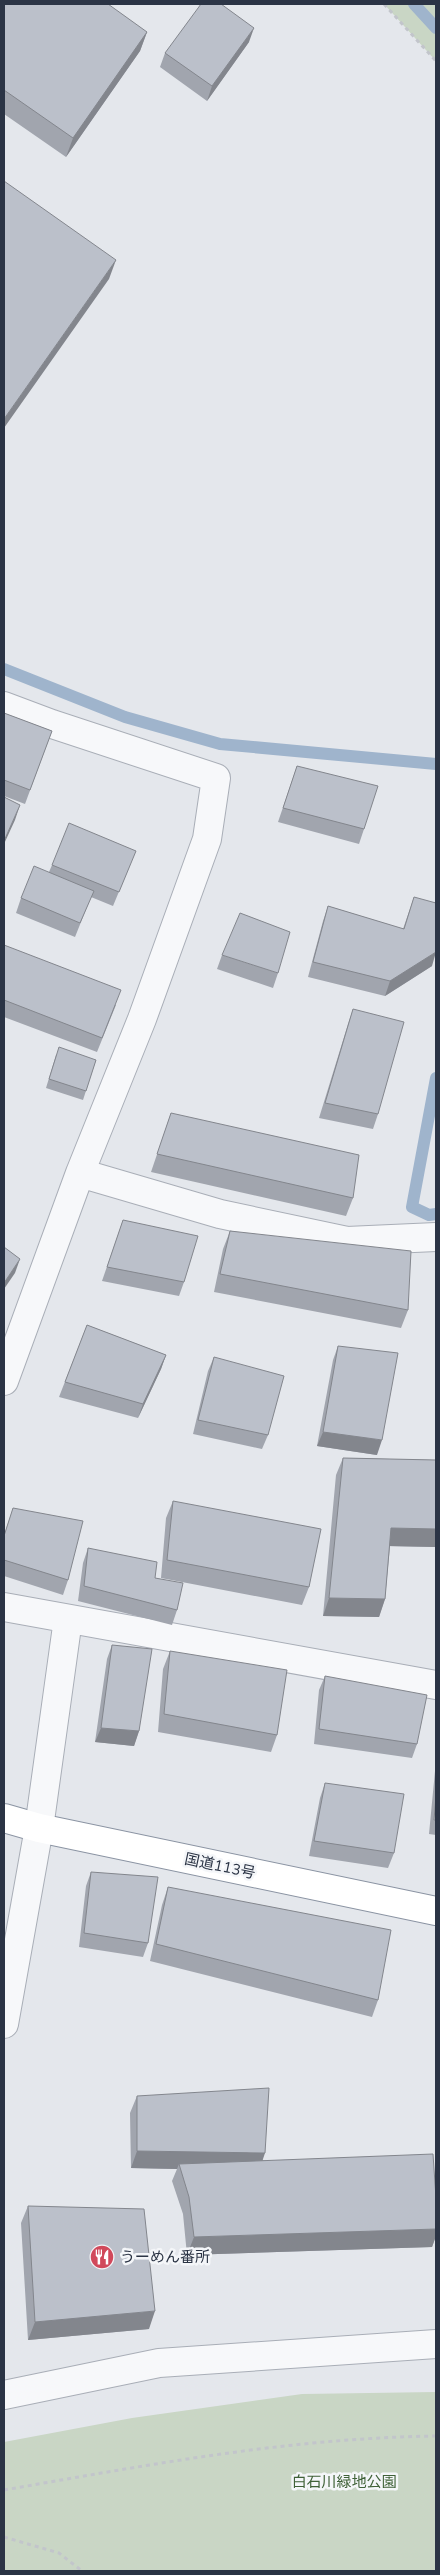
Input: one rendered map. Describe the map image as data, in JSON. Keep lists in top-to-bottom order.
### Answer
{
  "streets": {
    "highway": ["国道113号"]
  },
  "parks": ["白石川緑地公園"],
  "places": {
    "restaurant": ["うーめん番所"]
  }
}
